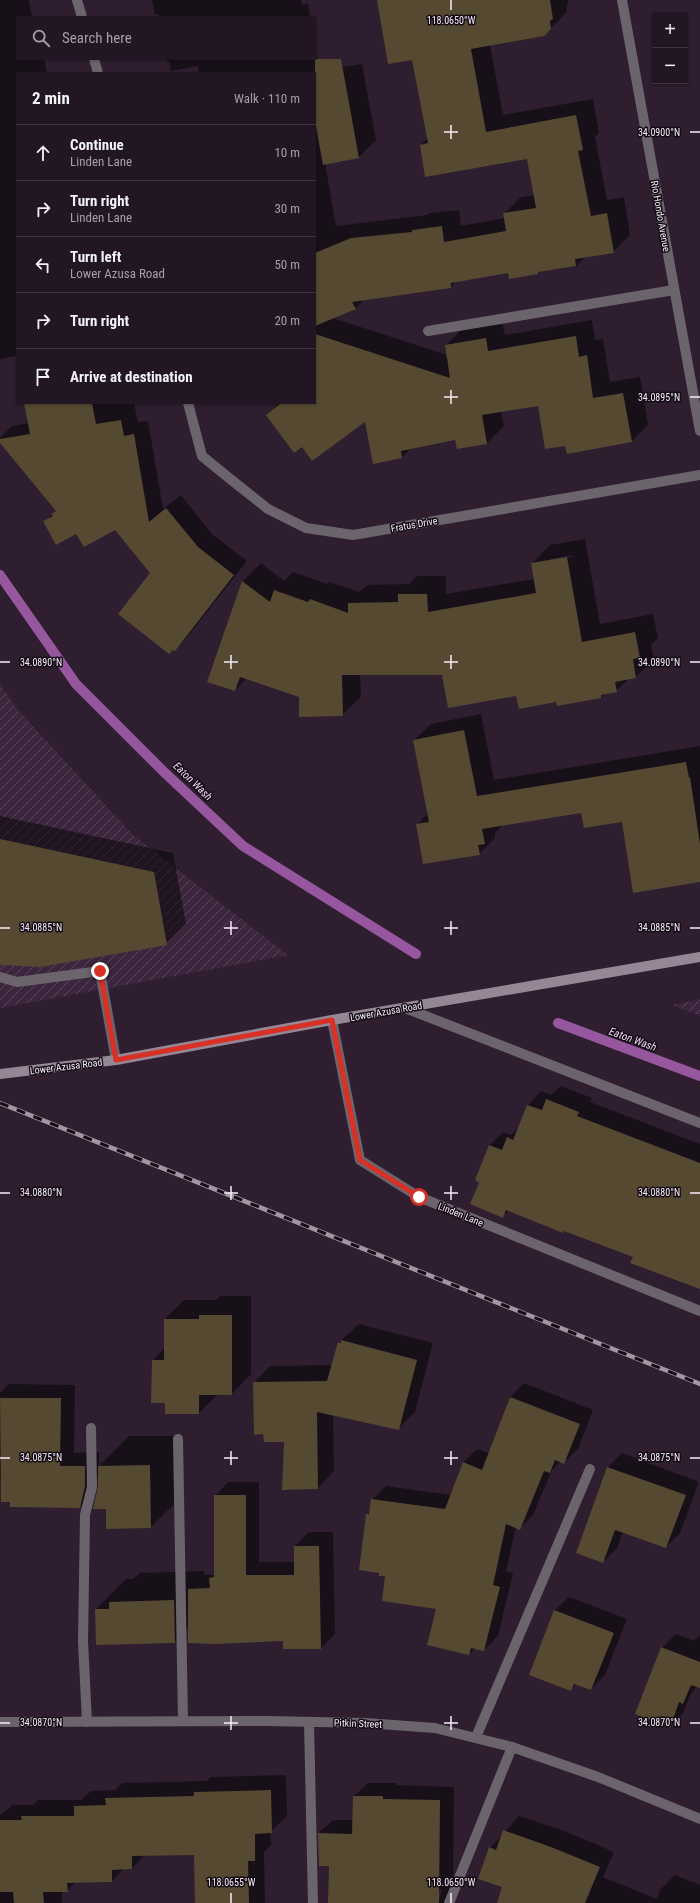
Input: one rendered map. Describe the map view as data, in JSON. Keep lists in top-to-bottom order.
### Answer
{
  "streets": {
    "main road": ["Lower Azusa Road"],
    "street": [
      "Rio Hondo Avenue",
      "Fratus Drive",
      "Linden Lane",
      "Pitkin Street"
    ]
  },
  "crossings": [
    ["Lower Azusa Road", "Linden Lane"]
  ],
  "water": ["Eaton Wash"],
  "page": {
    "map_buttons": ["+", "−"],
    "search": "Search here",
    "heading": ["2 min", "Walk · 110 m"],
    "list": [
      ["Continue", "Linden Lane", "10 m"],
      ["Turn right", "Linden Lane", "30 m"],
      ["Turn left", "Lower Azusa Road", "50 m"],
      ["Turn right", "20 m"],
      "Arrive at destination"
    ]
  },
  "coordinates": [
    "118.0650°W",
    "34.0900°N",
    "34.0895°N",
    "34.0890°N",
    "34.0885°N",
    "34.0880°N",
    "34.0875°N",
    "34.0870°N",
    "118.0655°W"
  ]
}
